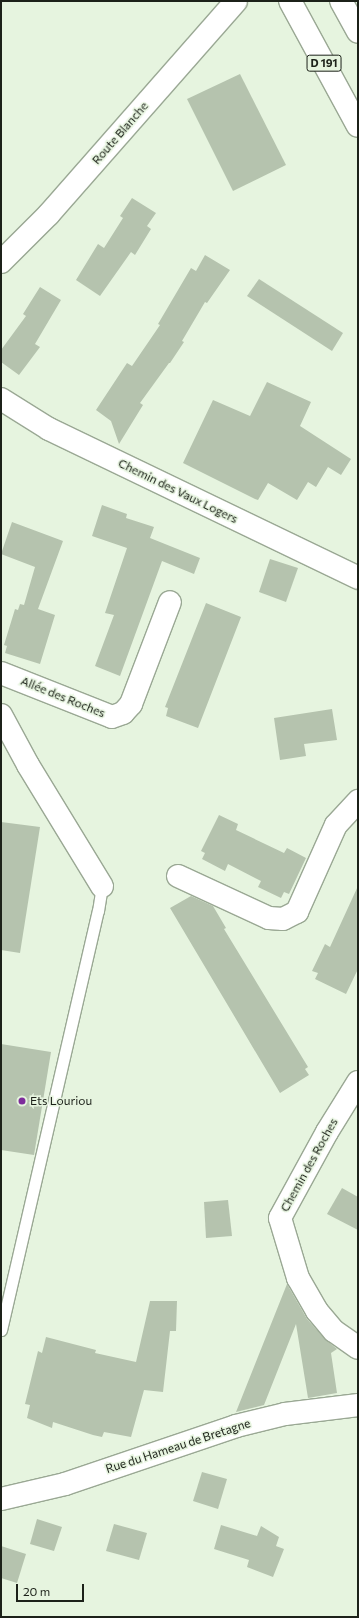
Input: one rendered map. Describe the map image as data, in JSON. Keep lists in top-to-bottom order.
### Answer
{
  "streets": {
    "street": [
      "D 191",
      "Route Blanche",
      "Chemin des Vaux Logers",
      "Allée des Roches",
      "Chemin des Roches",
      "Rue du Hameau de Bretagne"
    ]
  },
  "places": ["Ets Louriou"],
  "scale_bar": "20 m"
}
